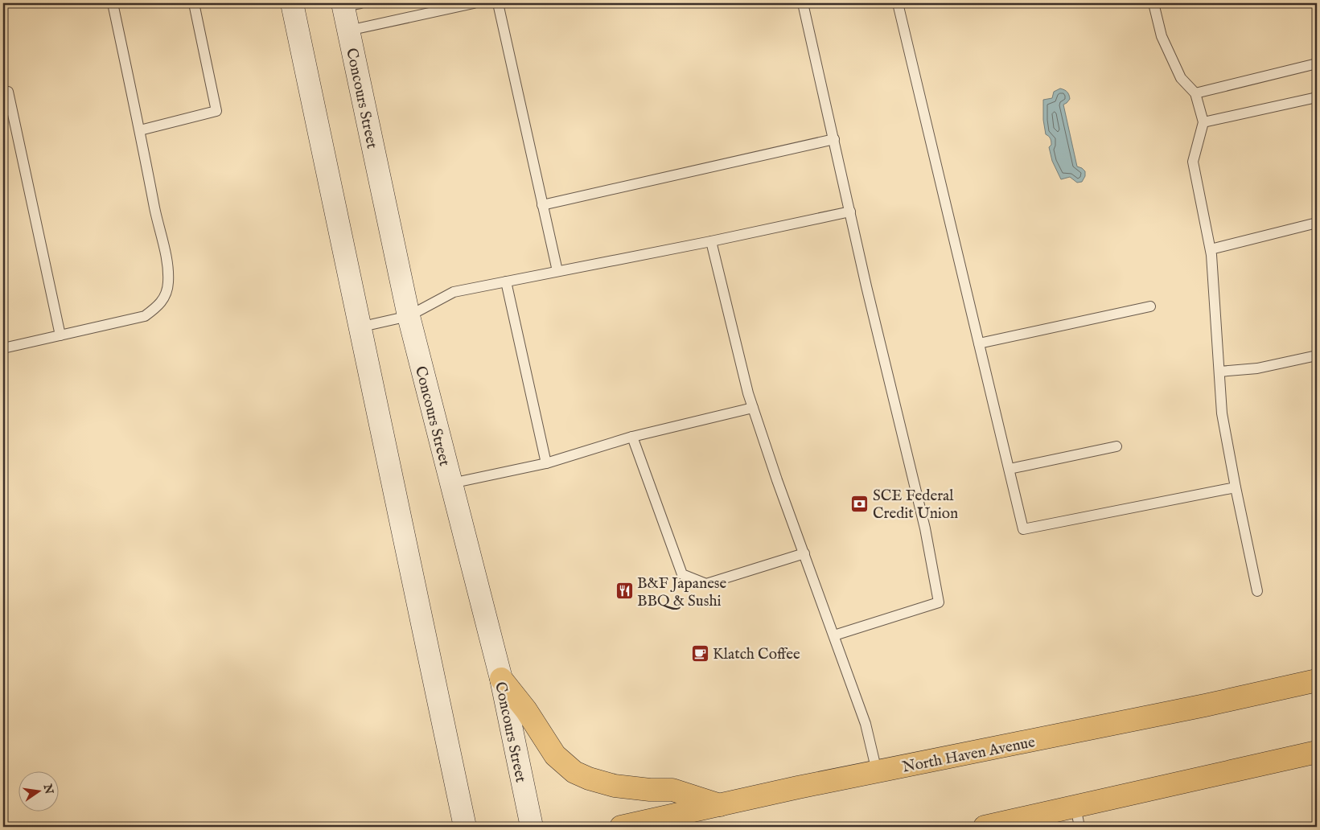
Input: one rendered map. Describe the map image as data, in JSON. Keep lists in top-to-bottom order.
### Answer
{
  "streets": {
    "main road": ["North Haven Avenue"],
    "street": ["Concours Street"]
  },
  "places": {
    "bank": ["SCE Federal Credit Union"],
    "restaurant": ["B&F Japanese BBQ & Sushi"],
    "cafe": ["Klatch Coffee"]
  },
  "north": "right"
}
